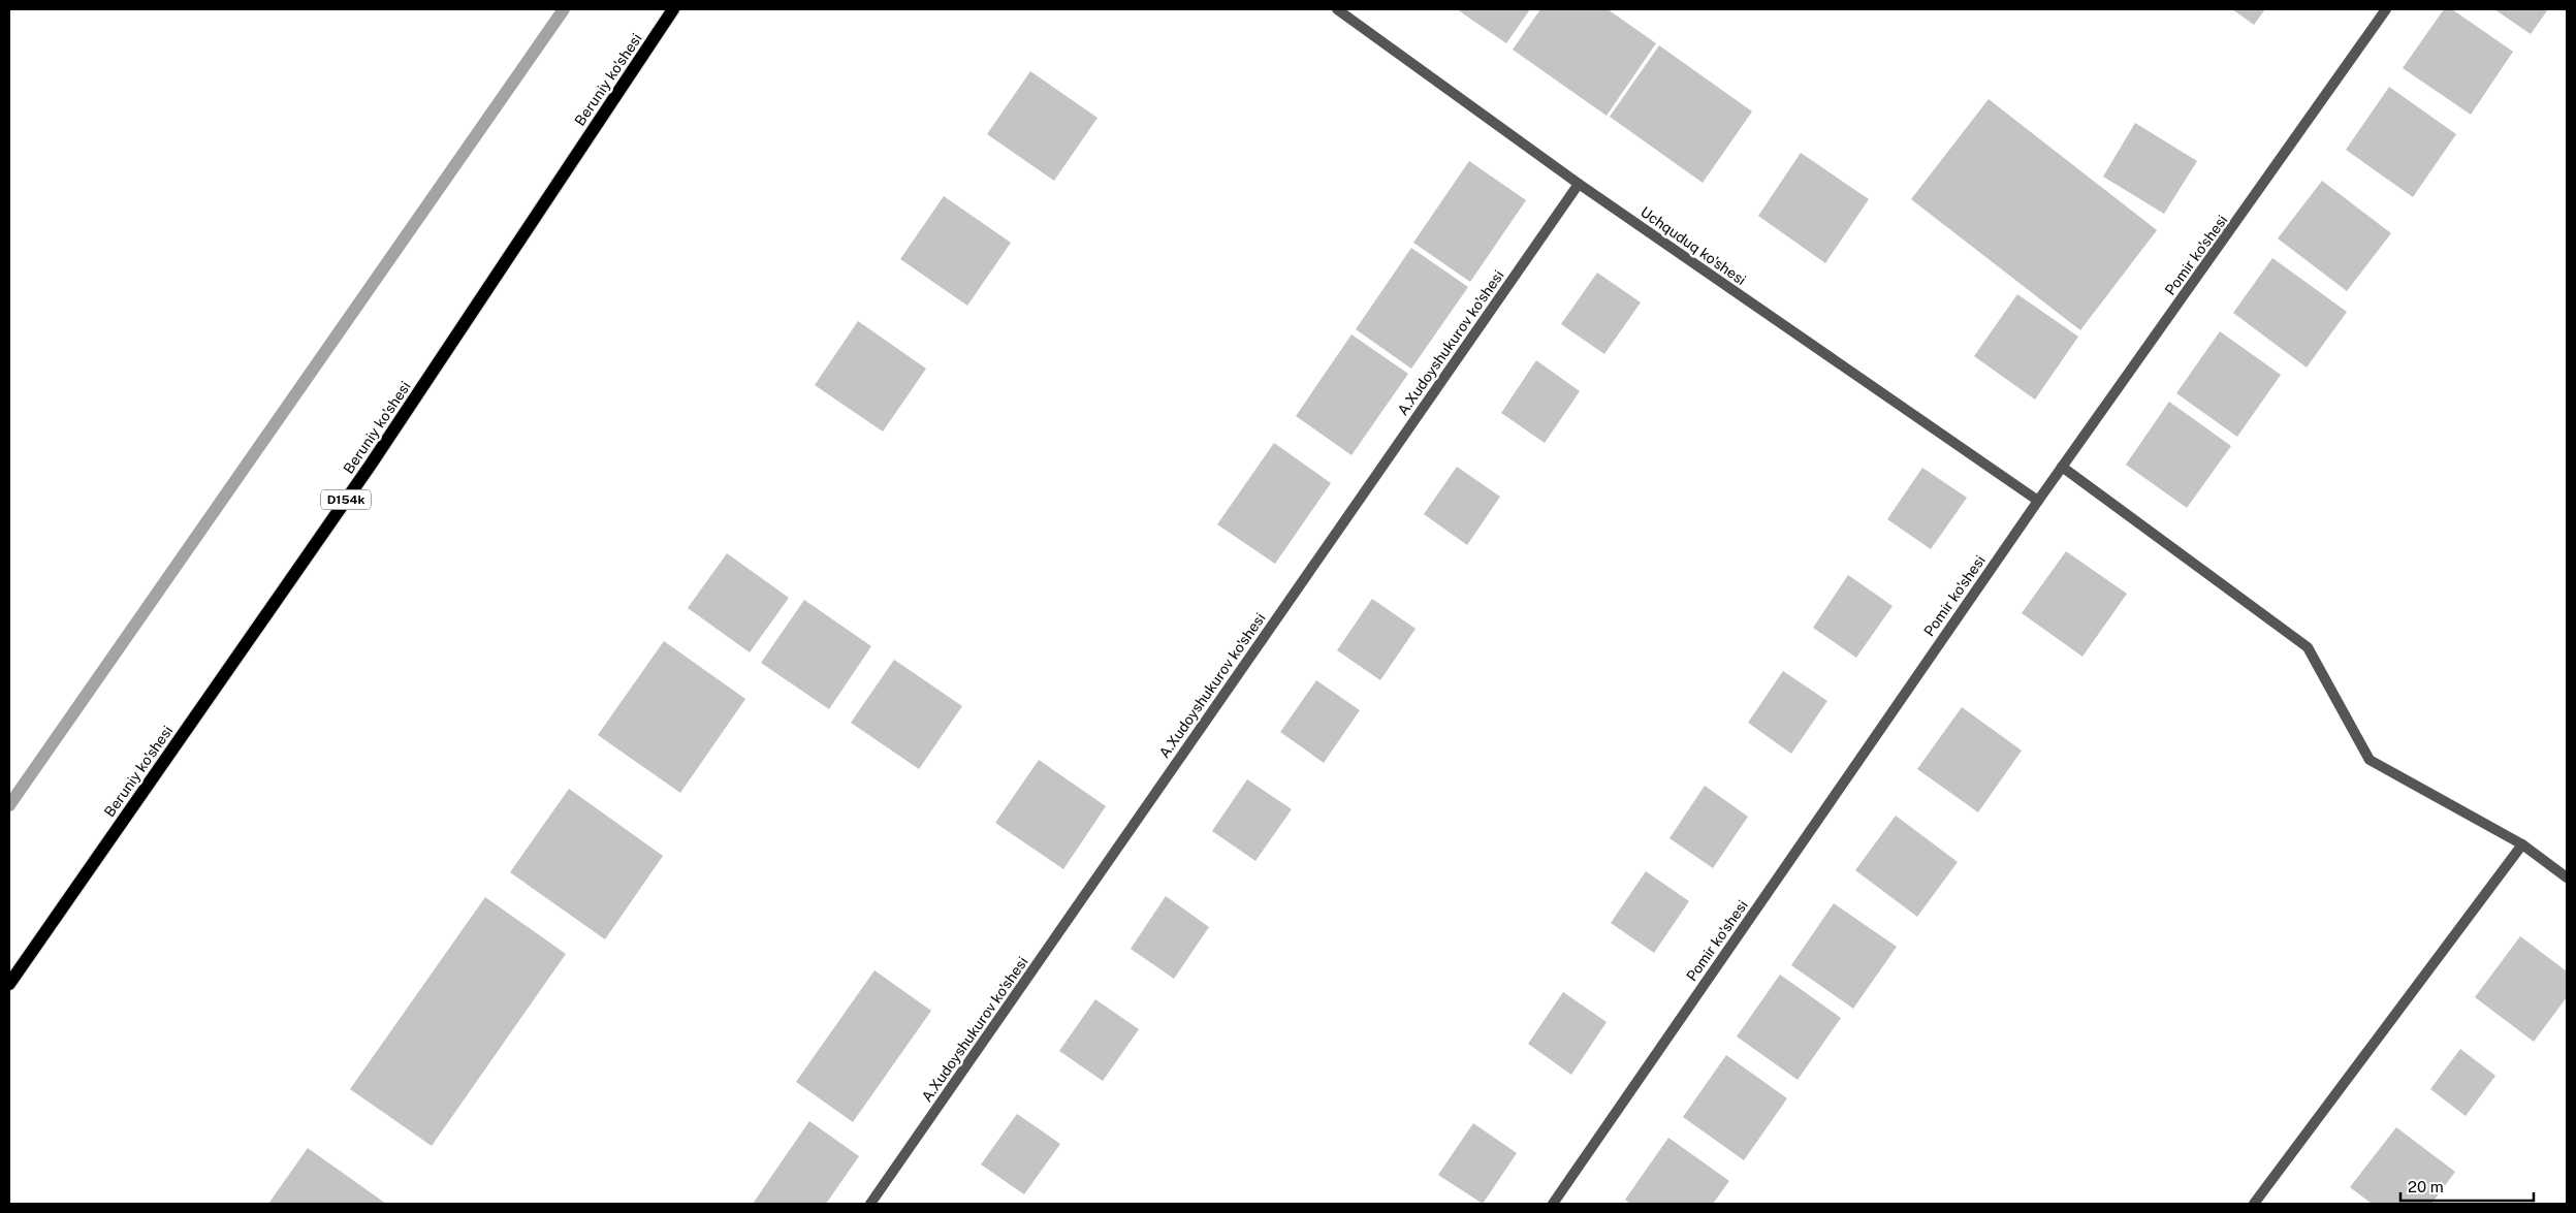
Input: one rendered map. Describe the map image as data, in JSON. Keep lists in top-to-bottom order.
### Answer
{
  "streets": {
    "main road": ["Beruniy ko'shesi", "D154k"],
    "street": ["Uchquduq ko'shesi", "Pomir ko'shesi", "A.Xudoyshukurov ko'shesi"]
  },
  "crossings": [
    ["Uchquduq ko'shesi", "Pomir ko'shesi"],
    ["Uchquduq ko'shesi", "A.Xudoyshukurov ko'shesi"]
  ],
  "scale_bar": "20 m"
}
